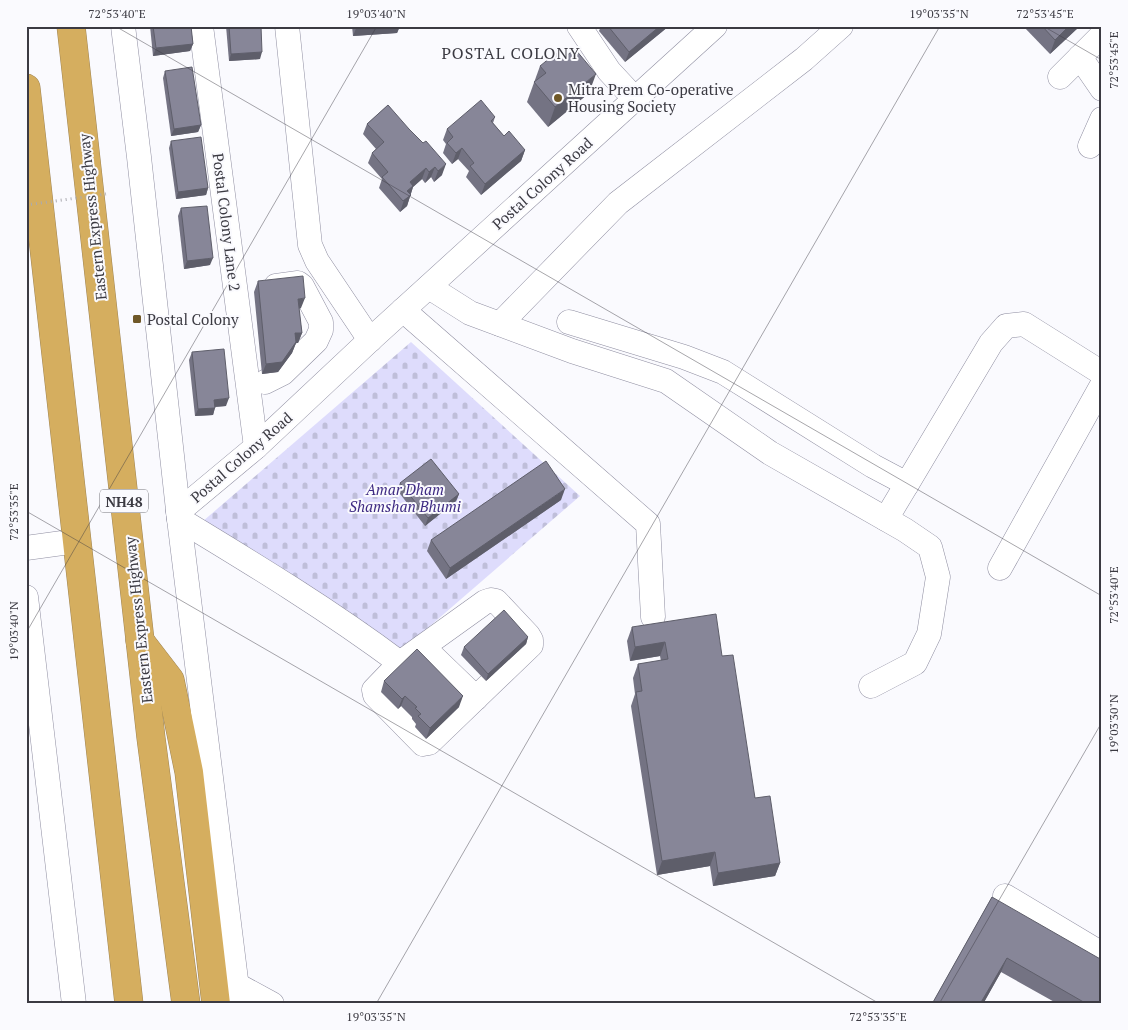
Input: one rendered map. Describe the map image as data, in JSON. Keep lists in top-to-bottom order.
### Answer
{
  "streets": {
    "highway": ["Eastern Express Highway", "NH48"],
    "street": ["Postal Colony Road", "Postal Colony Lane 2"]
  },
  "crossings": [
    ["Postal Colony Road", "Postal Colony Lane 2"]
  ],
  "districts": ["POSTAL COLONY"],
  "parks": ["Amar Dham Shamshan Bhumi"],
  "places": {
    "other": ["Mitra Prem Co-operative Housing Society"],
    "transit": ["Postal Colony"]
  },
  "coordinates": [
    "72°53'40\"E",
    "19°03'40\"N",
    "19°03'35\"N",
    "72°53'45\"E",
    "72°53'35\"E",
    "19°03'30\"N"
  ]
}
